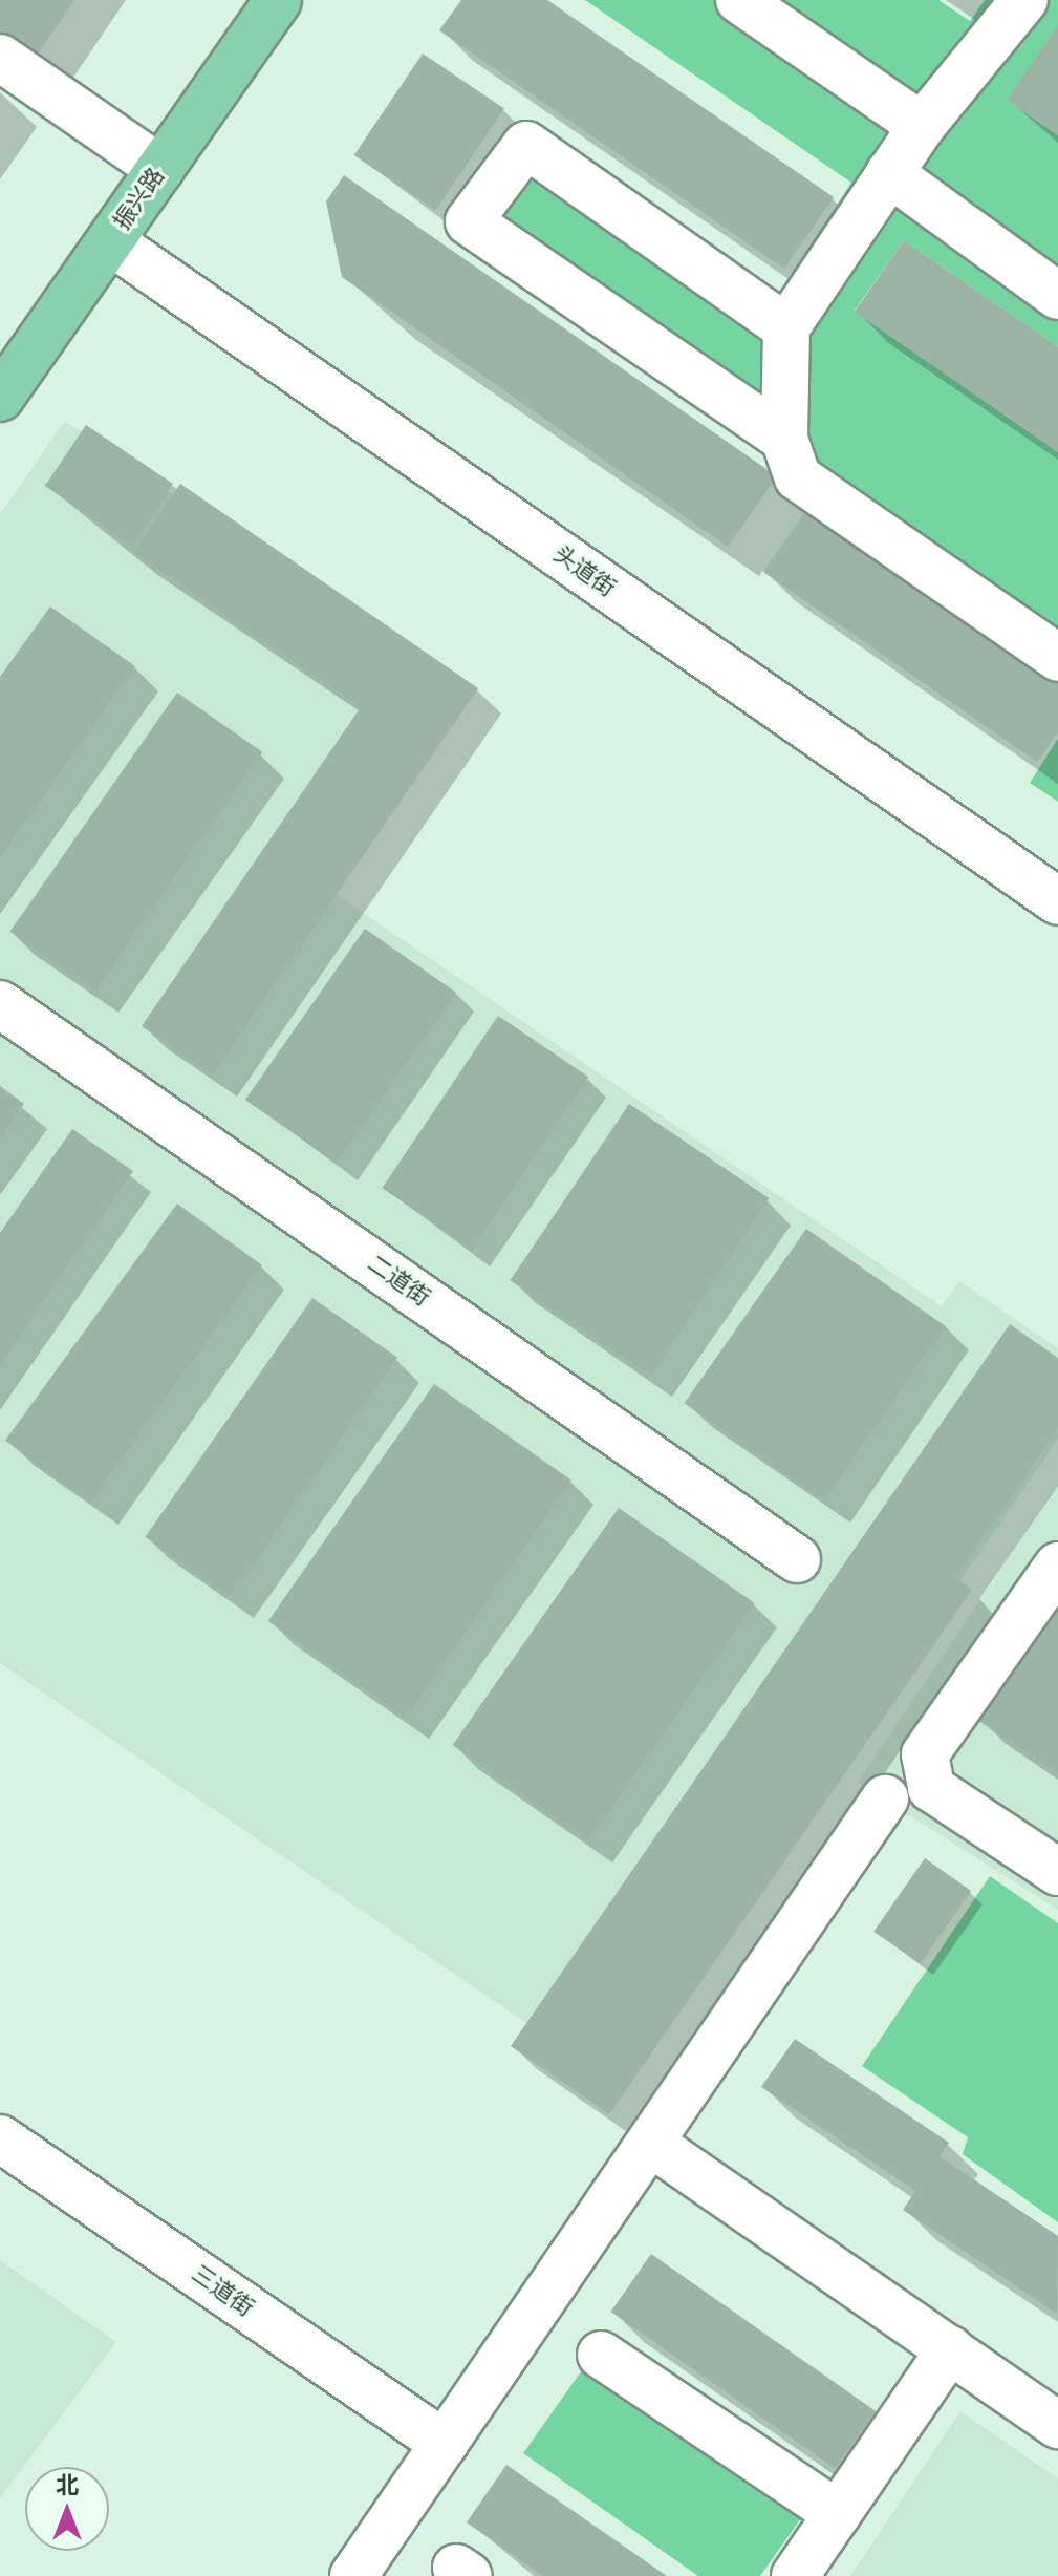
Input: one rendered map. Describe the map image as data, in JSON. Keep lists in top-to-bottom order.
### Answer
{
  "streets": {
    "main road": ["振兴路"],
    "street": ["头道街", "二道街", "三道街"]
  },
  "crossings": [
    ["振兴路", "头道街"]
  ],
  "north": "top"
}
